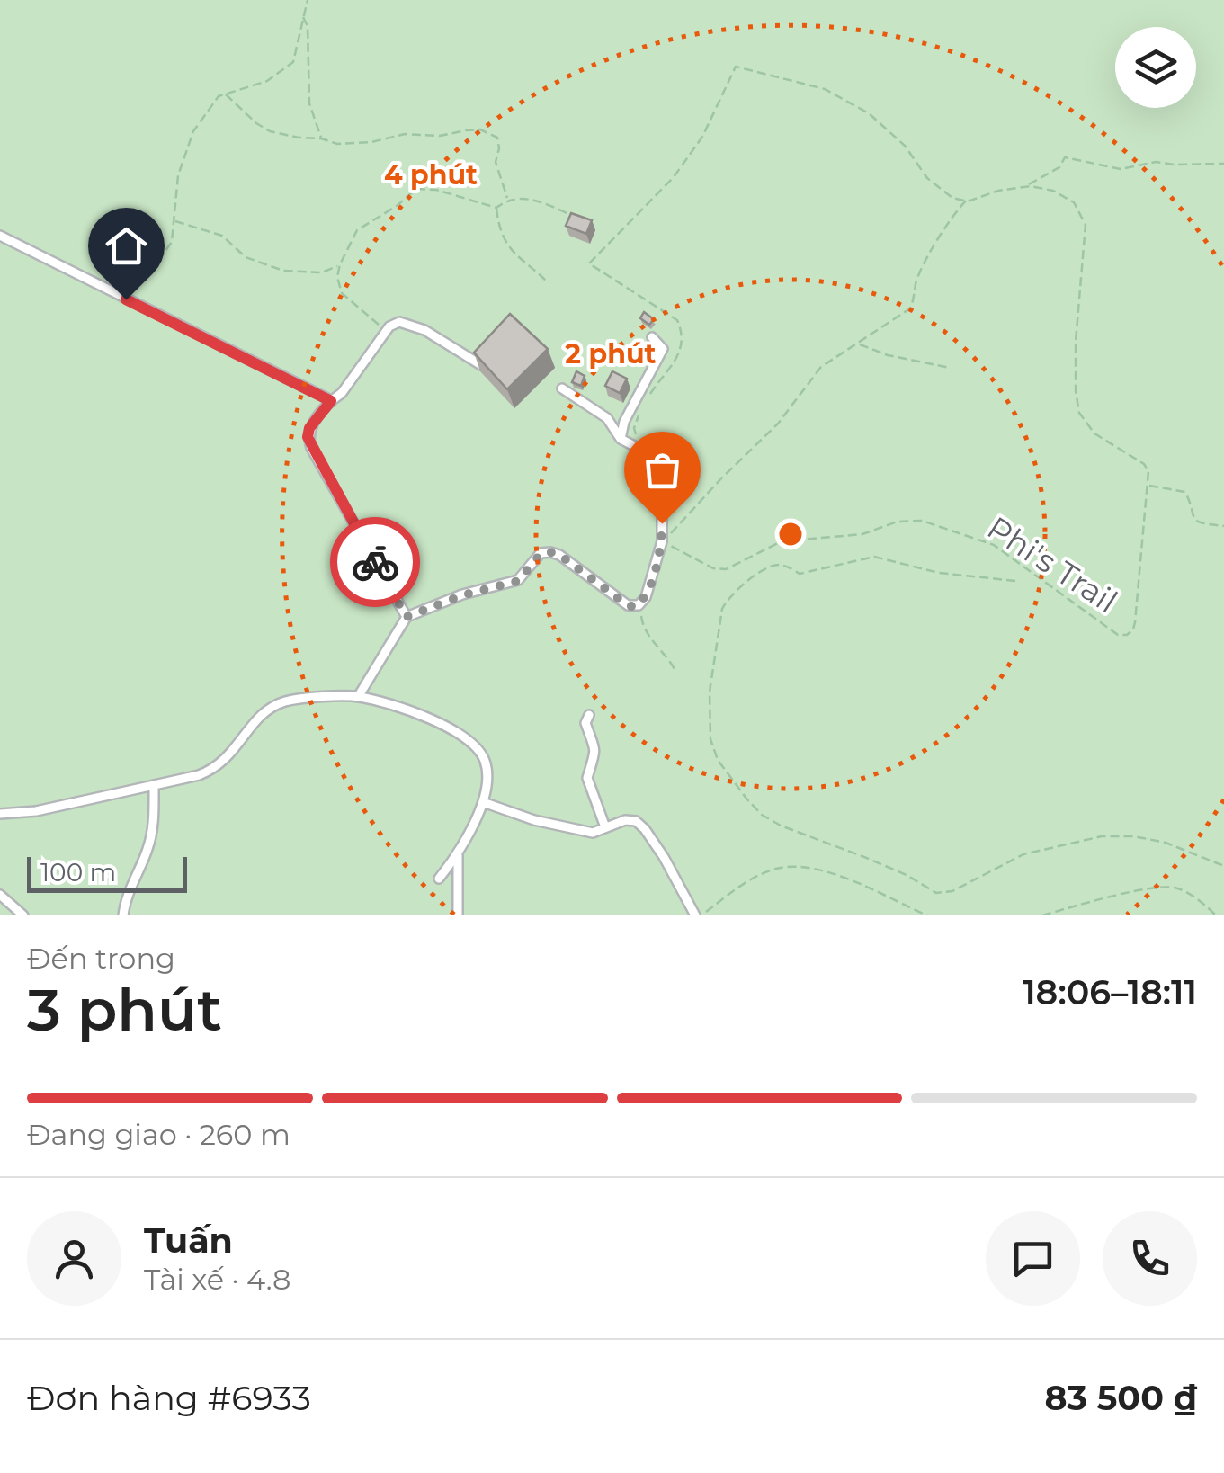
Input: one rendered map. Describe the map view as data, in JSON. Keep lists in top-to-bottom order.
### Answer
{
  "streets": {
    "path": ["Phi's Trail"]
  },
  "scale_bar": "100 m",
  "page": {
    "scale": "100 m",
    "heading": ["3 phút", "Đến trong", "18:06–18:11"],
    "panel": [
      "Tuấn",
      "Tài xế · 4.8",
      "Đơn hàng #6933",
      "83 500 ₫"
    ],
    "bar": "Đang giao · 260 m"
  },
  "rings": ["4 phút", "2 phút"]
}
